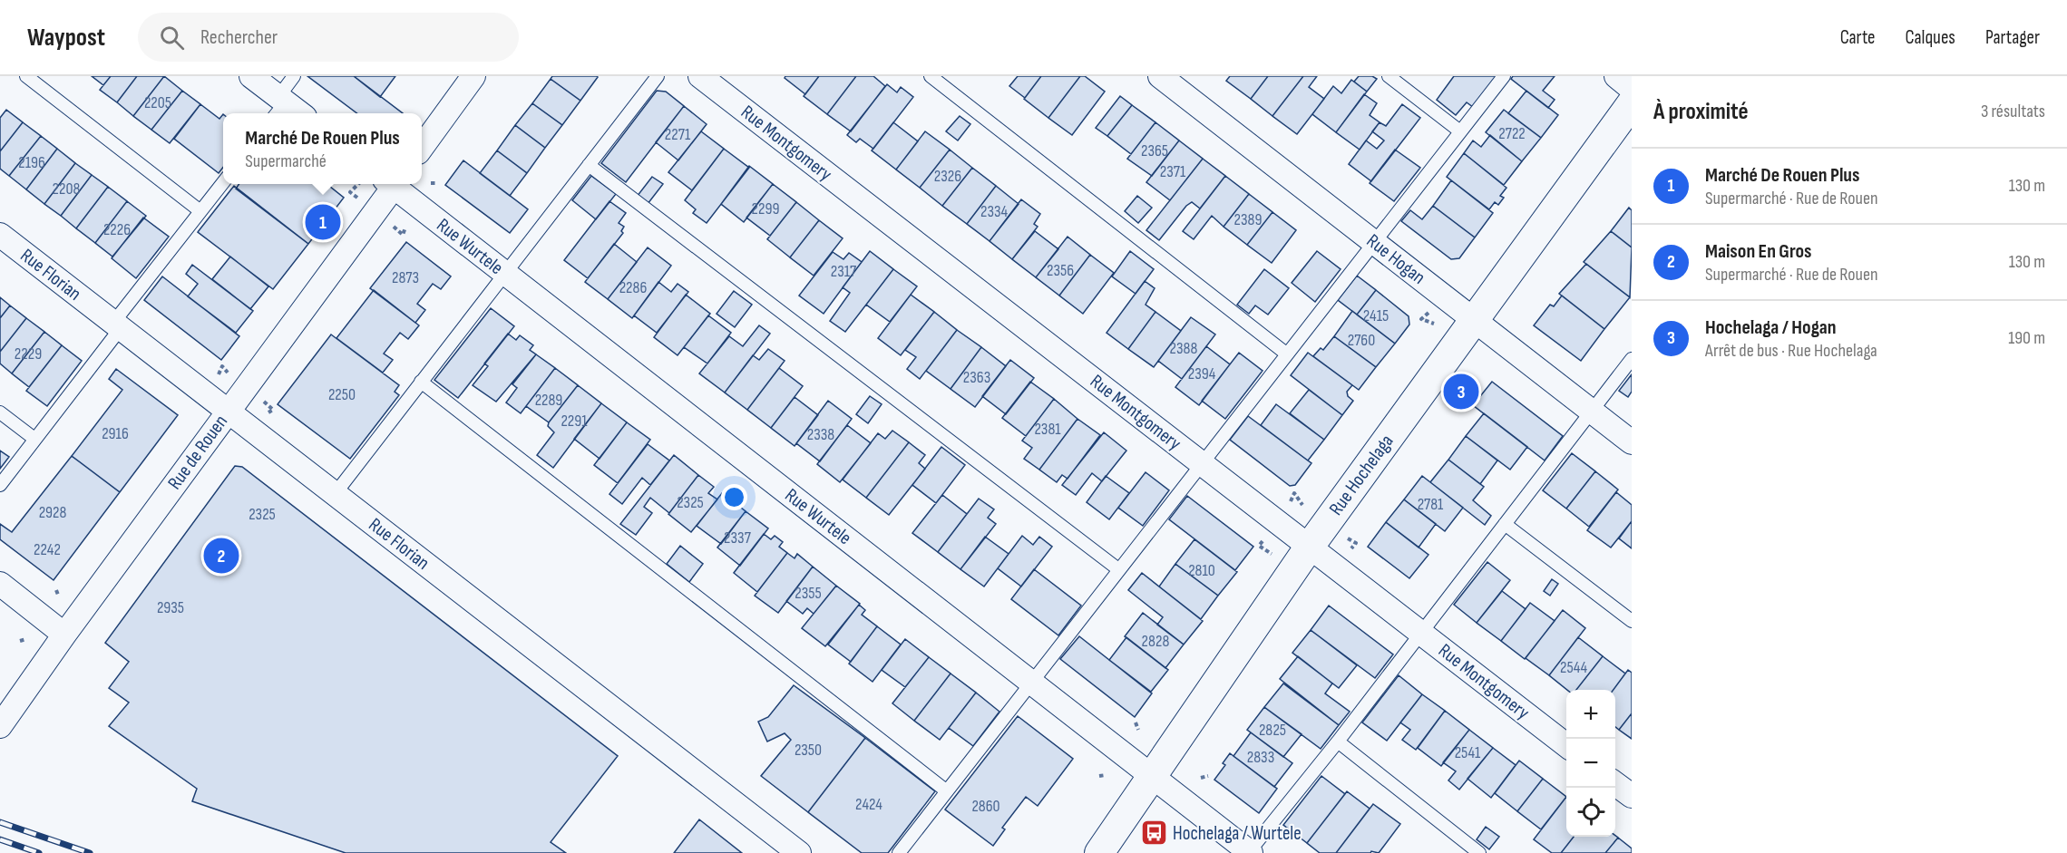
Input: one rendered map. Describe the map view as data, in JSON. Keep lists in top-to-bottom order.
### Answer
{
  "streets": {
    "street": [
      "Rue Montgomery",
      "Rue Wurtele",
      "Rue Hogan",
      "Rue Florian",
      "Rue de Rouen",
      "Rue Hochelaga"
    ]
  },
  "crossings": [
    ["Rue Montgomery", "Rue Hochelaga"],
    ["Rue Wurtele", "Rue Hochelaga"],
    ["Rue Hogan", "Rue Hochelaga"],
    ["Rue Florian", "Rue de Rouen"]
  ],
  "places": {
    "bus stop": ["Hochelaga / Wurtele"]
  },
  "house_numbers": [
    "2205",
    "2722",
    "2271",
    "2365",
    "2196",
    "2371",
    "2326",
    "2208",
    "2299",
    "2334",
    "2389",
    "2226",
    "2356",
    "2317",
    "2873",
    "2286",
    "2415",
    "2760",
    "2388",
    "2229",
    "2394",
    "2363",
    "2250",
    "2289",
    "2291",
    "2381",
    "2916",
    "2338",
    "2325",
    "2781",
    "2928",
    "2325",
    "2337",
    "2242",
    "2810",
    "2355",
    "2935",
    "2828",
    "2544",
    "2825",
    "2350",
    "2541",
    "2833",
    "2424",
    "2860"
  ],
  "page": {
    "header": "Waypost",
    "search": "Rechercher",
    "nav": ["Carte", "Calques", "Partager"],
    "heading": ["À proximité", "3 résultats"],
    "popup": ["Marché De Rouen Plus", "Supermarché"],
    "list": [
      {
        "mark": "1",
        "name": "Marché De Rouen Plus",
        "note": "Supermarché · Rue de Rouen",
        "value": "130 m"
      },
      {
        "mark": "2",
        "name": "Maison En Gros",
        "note": "Supermarché · Rue de Rouen",
        "value": "130 m"
      },
      {
        "mark": "3",
        "name": "Hochelaga / Hogan",
        "note": "Arrêt de bus · Rue Hochelaga",
        "value": "190 m"
      }
    ],
    "pins": ["1", "3", "2"],
    "map_buttons": ["+", "−"]
  }
}
